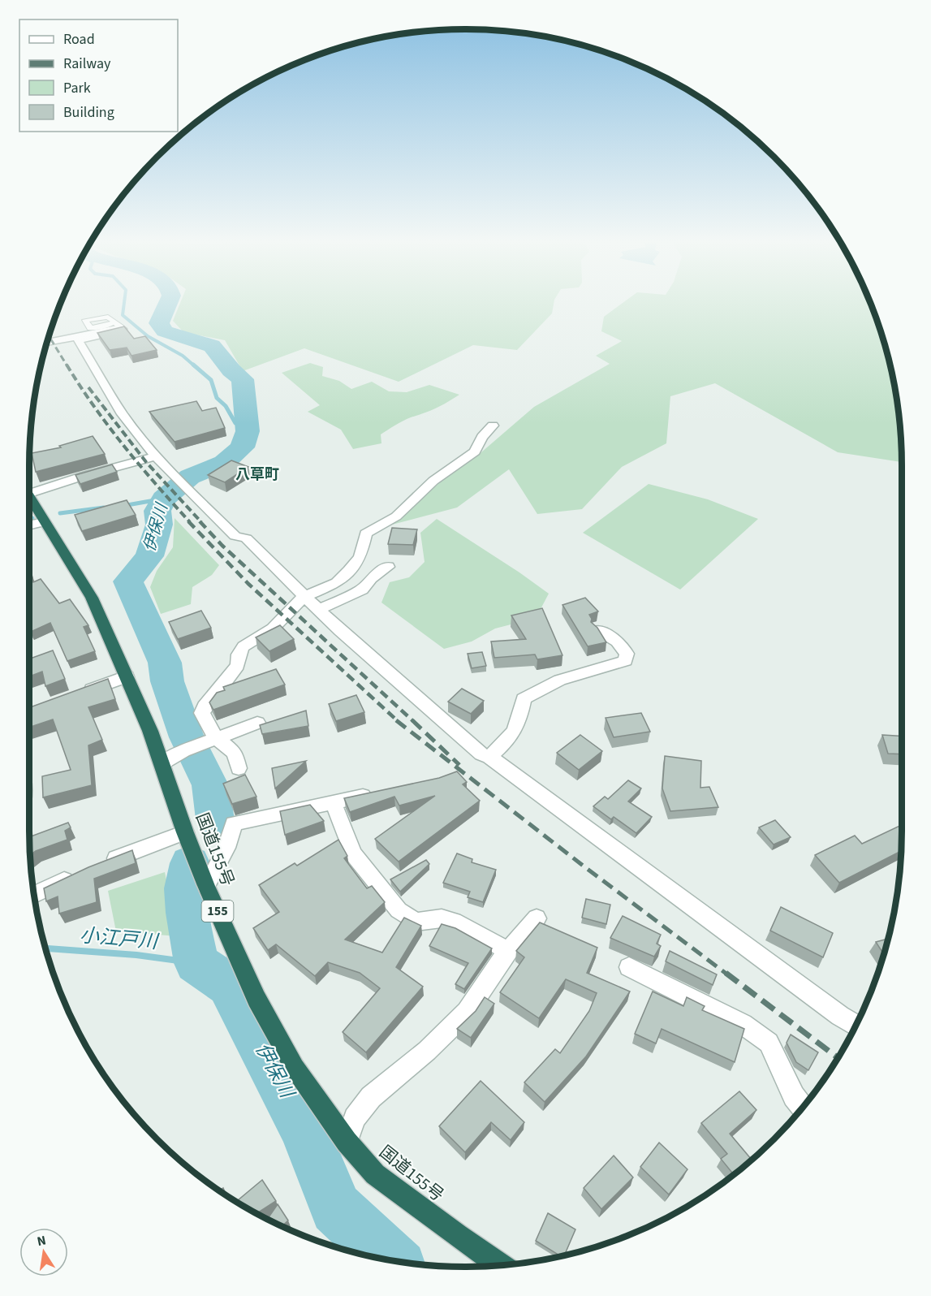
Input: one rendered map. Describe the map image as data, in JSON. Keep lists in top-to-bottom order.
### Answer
{
  "streets": {
    "highway": ["国道155号", "155"]
  },
  "districts": ["八草町"],
  "water": ["伊保川", "小江戸川"],
  "legend": [
    "Road",
    "Railway",
    "Park",
    "Building"
  ],
  "north": "top"
}
